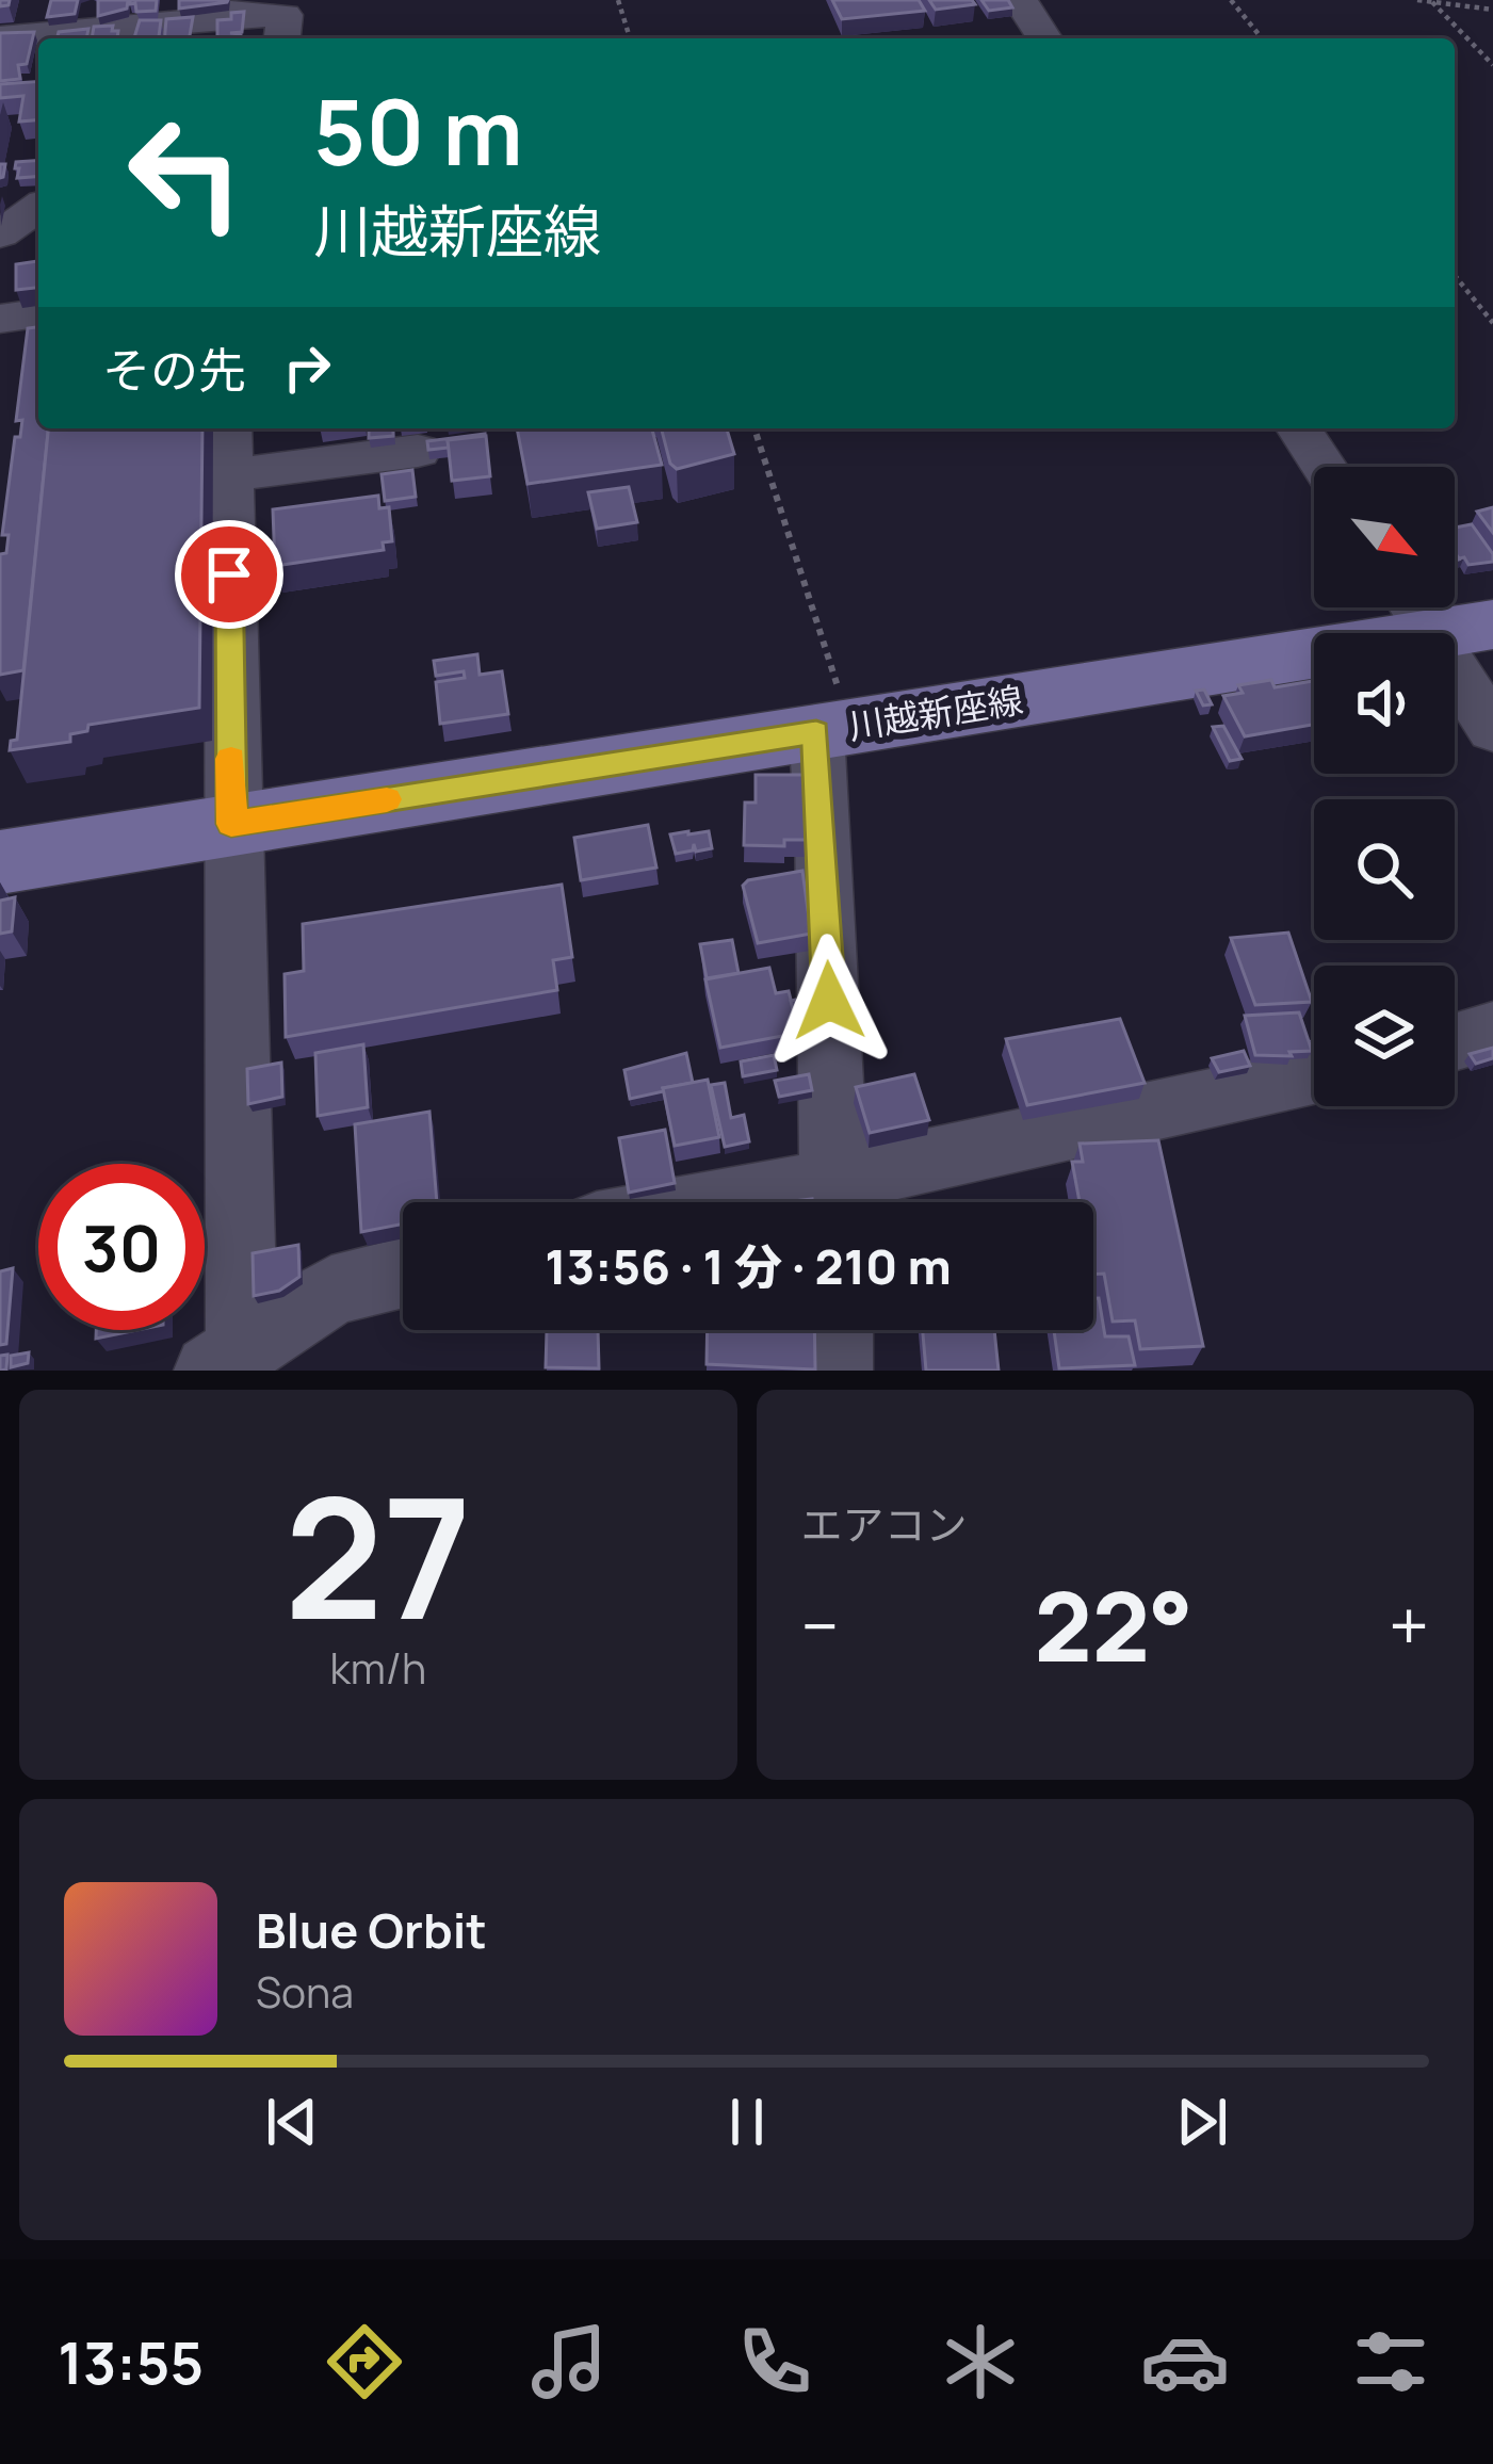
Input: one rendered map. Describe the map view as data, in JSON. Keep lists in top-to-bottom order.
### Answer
{
  "streets": {
    "main road": ["川越新座線"]
  },
  "north": "bottom right",
  "page": {
    "turn": ["50 m", "川越新座線"],
    "then": "その先",
    "limit": "30",
    "trip": "13:56 · 1 分 · 210 m",
    "tile": [
      ["27", "km/h"],
      "エアコン"
    ],
    "heat": ["−", "22°", "+"],
    "song": ["Blue Orbit", "Sona"],
    "tabs": "13:55"
  }
}
